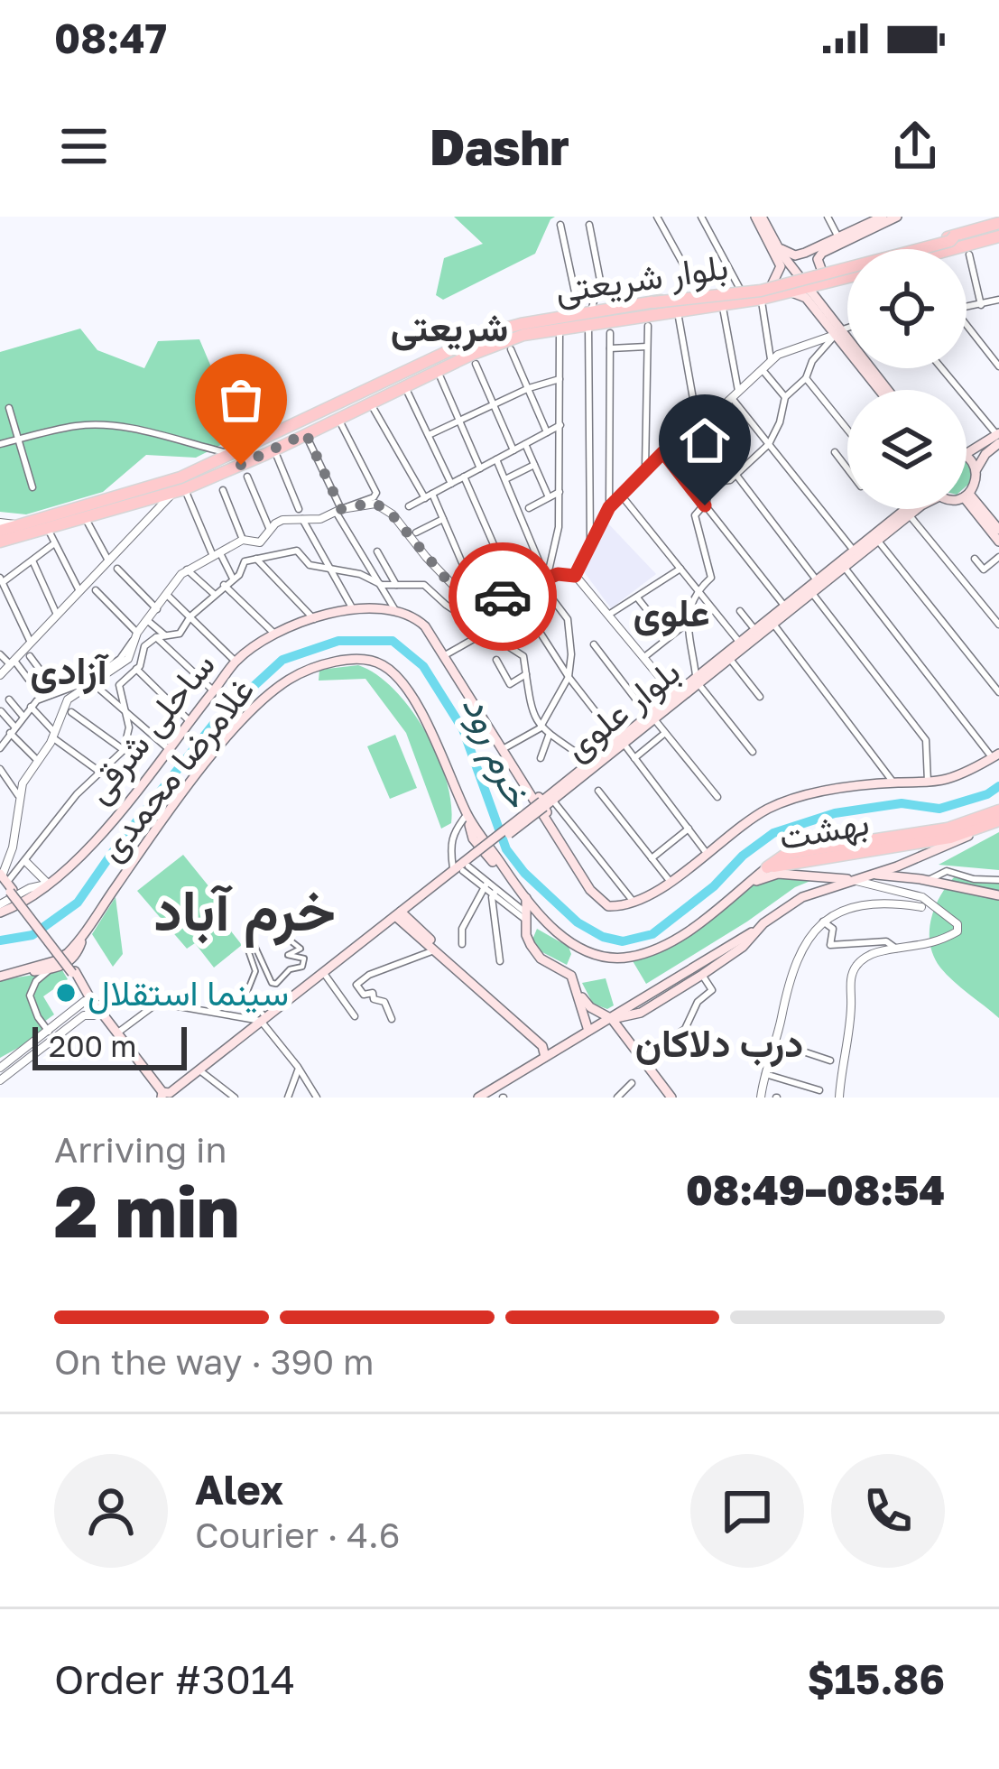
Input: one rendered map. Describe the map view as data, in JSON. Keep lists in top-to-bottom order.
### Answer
{
  "streets": {
    "main road": [
      "بلوار شریعتی",
      "بلوار علوی",
      "ساحلی شرقی",
      "غلامرضا محمدی",
      "بهشت"
    ]
  },
  "crossings": [
    ["غلامرضا محمدی", "بهشت"]
  ],
  "districts": [
    "شریعتی",
    "علوی",
    "آزادی",
    "خرم آباد",
    "درب دلاکان"
  ],
  "water": ["خرم رود"],
  "places": ["سینما استقلال"],
  "scale_bar": "200 m",
  "page": {
    "status": "08:47",
    "header": "Dashr",
    "scale": "200 m",
    "heading": ["2 min", "Arriving in", "08:49–08:54"],
    "panel": [
      "Alex",
      "Courier · 4.6",
      "Order #3014",
      "$15.86"
    ],
    "bar": "On the way · 390 m"
  }
}
